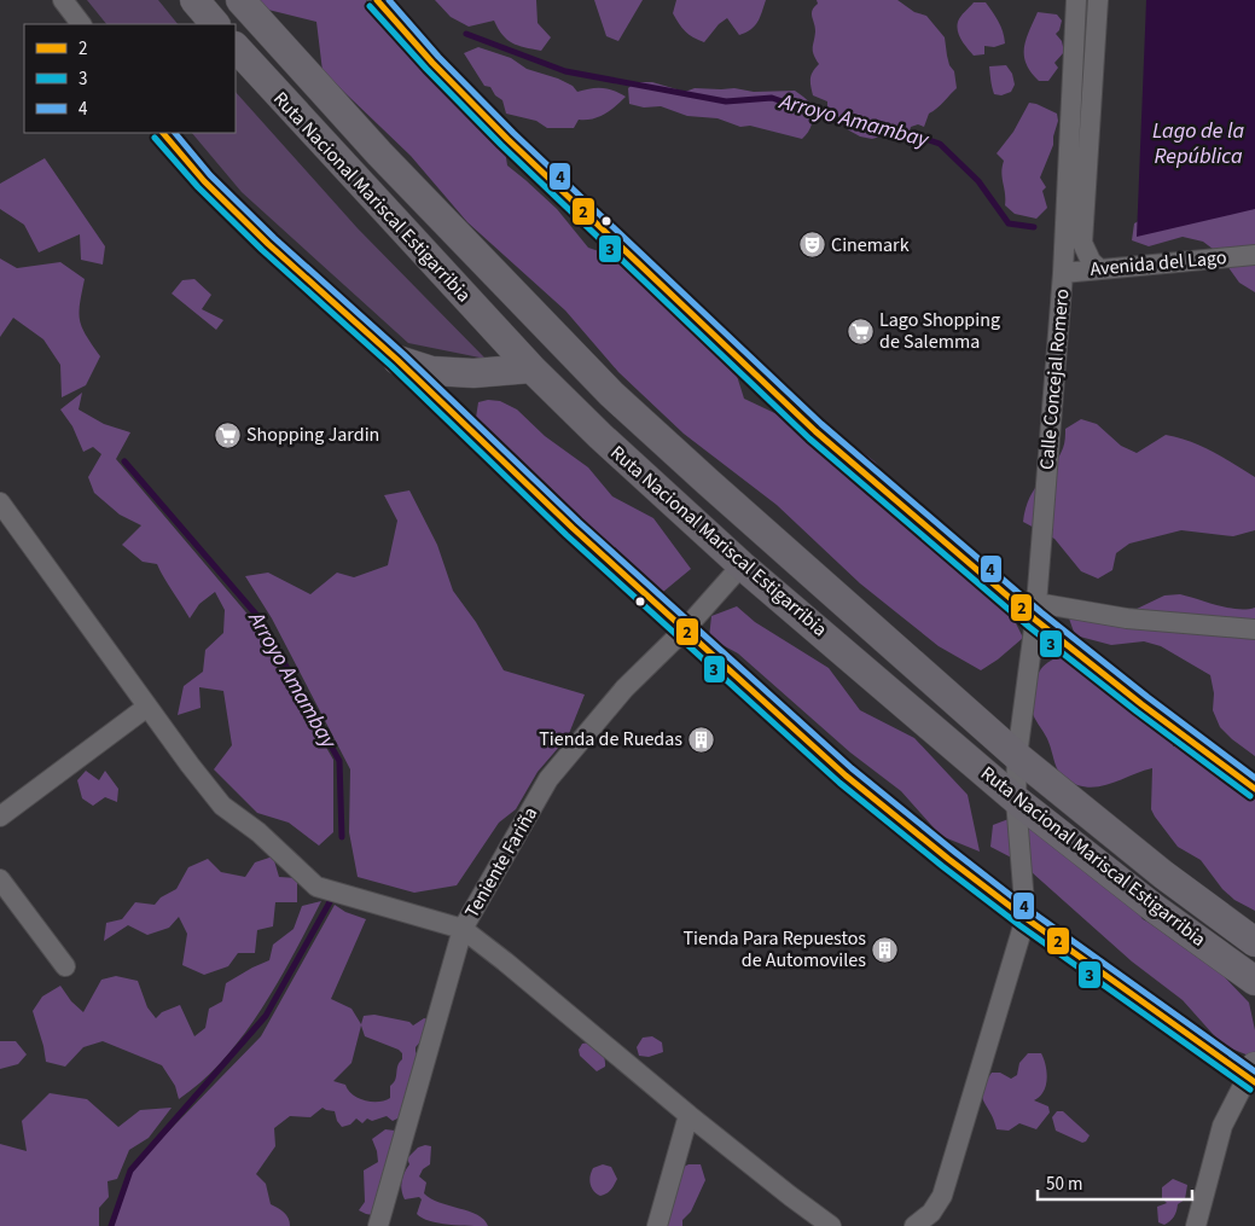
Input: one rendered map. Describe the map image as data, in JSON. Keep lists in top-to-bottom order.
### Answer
{
  "streets": {
    "highway": ["Ruta Nacional Mariscal Estigarribia"],
    "street": ["Avenida del Lago", "Calle Concejal Romero", "Teniente Fariña"]
  },
  "crossings": [
    ["Ruta Nacional Mariscal Estigarribia", "Calle Concejal Romero"],
    ["Ruta Nacional Mariscal Estigarribia", "Teniente Fariña"],
    ["Avenida del Lago", "Calle Concejal Romero"]
  ],
  "water": ["Arroyo Amambay", "Lago de la República"],
  "places": {
    "theatre": ["Cinemark"],
    "supermarket": ["Lago Shopping de Salemma", "Shopping Jardin"],
    "building": ["Tienda de Ruedas", "Tienda Para Repuestos de Automoviles"]
  },
  "lines": ["transit line 2", "transit line 4", "transit line 3"],
  "legend": ["2", "3", "4"],
  "scale_bar": "50 m"
}
